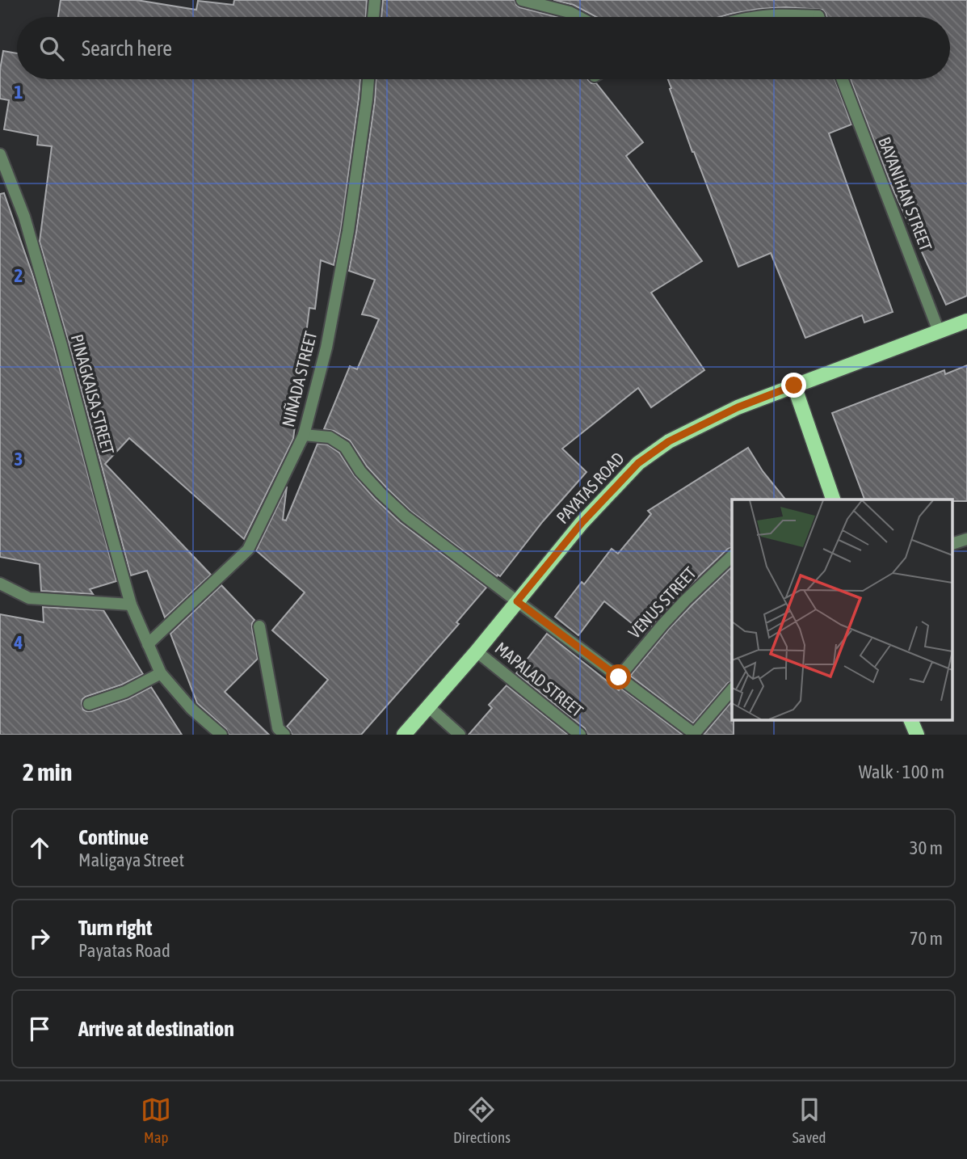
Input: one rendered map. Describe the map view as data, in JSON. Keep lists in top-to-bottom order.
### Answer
{
  "streets": {
    "main road": ["PAYATAS ROAD"],
    "street": [
      "BAYANIHAN STREET",
      "NIÑADA STREET",
      "PINAGKAISA STREET",
      "VENUS STREET",
      "MAPALAD STREET"
    ]
  },
  "crossings": [
    ["BAYANIHAN STREET", "PAYATAS ROAD"],
    ["NIÑADA STREET", "PINAGKAISA STREET"],
    ["PAYATAS ROAD", "MAPALAD STREET"]
  ],
  "page": {
    "search": "Search here",
    "heading": ["2 min", "Walk · 100 m"],
    "list": [
      ["Continue", "Maligaya Street", "30 m"],
      ["Turn right", "Payatas Road", "70 m"],
      "Arrive at destination"
    ],
    "nav": ["Map", "Directions", "Saved"]
  },
  "grid": {
    "rows": [
      "1",
      "2",
      "3",
      "4"
    ]
  }
}
